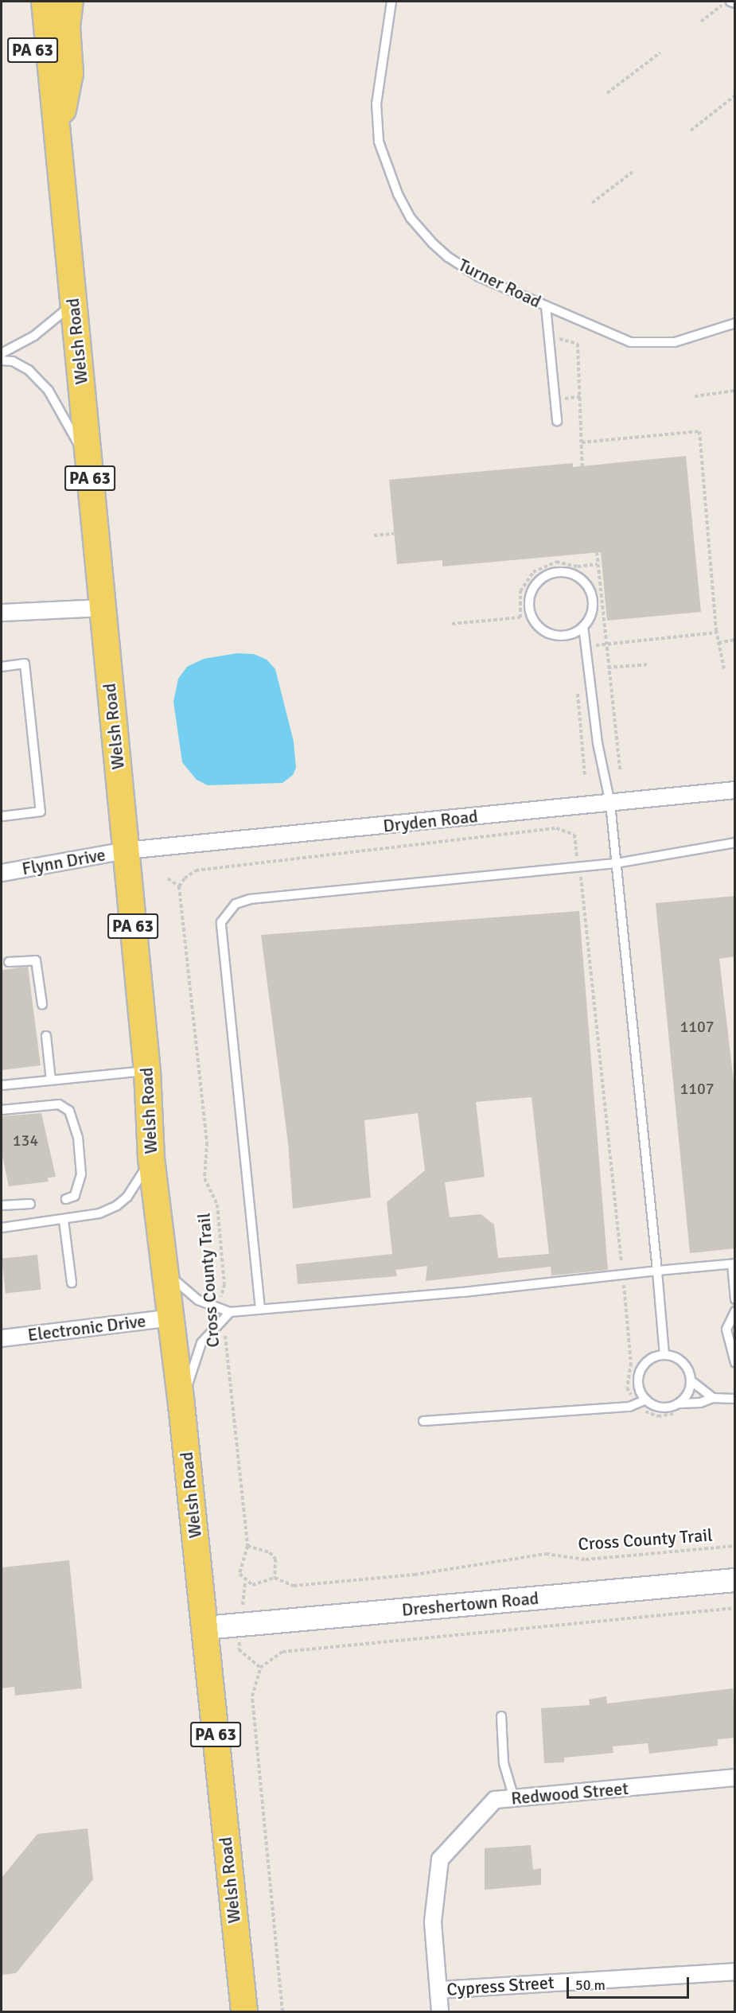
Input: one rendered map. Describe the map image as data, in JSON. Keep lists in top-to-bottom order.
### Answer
{
  "streets": {
    "main road": ["PA 63", "Welsh Road", "Dreshertown Road"],
    "street": [
      "Dryden Road",
      "Flynn Drive",
      "Electronic Drive",
      "Redwood Street",
      "Cypress Street"
    ],
    "lane": ["Turner Road"],
    "path": ["Cross County Trail"]
  },
  "crossings": [
    ["Welsh Road", "Dryden Road"],
    ["Welsh Road", "Flynn Drive"],
    ["Welsh Road", "Electronic Drive"],
    ["Welsh Road", "Dreshertown Road"],
    ["Dryden Road", "Flynn Drive"],
    ["Redwood Street", "Cypress Street"]
  ],
  "house_numbers": ["1107", "1107", "134"],
  "scale_bar": "50 m"
}
